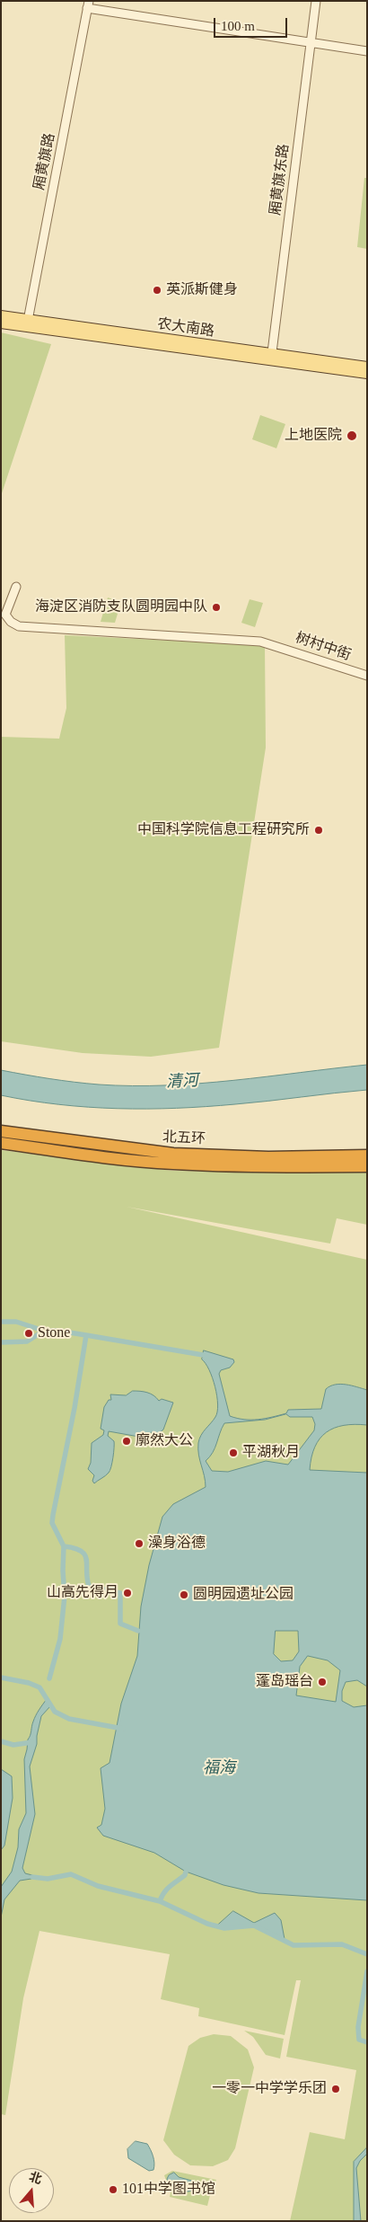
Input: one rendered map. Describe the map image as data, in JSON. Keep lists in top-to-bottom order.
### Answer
{
  "streets": {
    "highway": ["北五环"],
    "main road": ["农大南路"],
    "street": ["厢黄旗路", "厢黄旗东路", "树村中街"]
  },
  "crossings": [
    ["厢黄旗路", "农大南路"],
    ["厢黄旗东路", "农大南路"]
  ],
  "water": ["清河", "福海"],
  "places": [
    "英派斯健身",
    "上地医院",
    "海淀区消防支队圆明园中队",
    "中国科学院信息工程研究所",
    "Stone",
    "廓然大公",
    "平湖秋月",
    "澡身浴德",
    "山高先得月",
    "圆明园遗址公园",
    "蓬岛瑶台",
    "一零一中学学乐团",
    "101中学图书馆"
  ],
  "scale_bar": "100 m",
  "north": "top"
}
